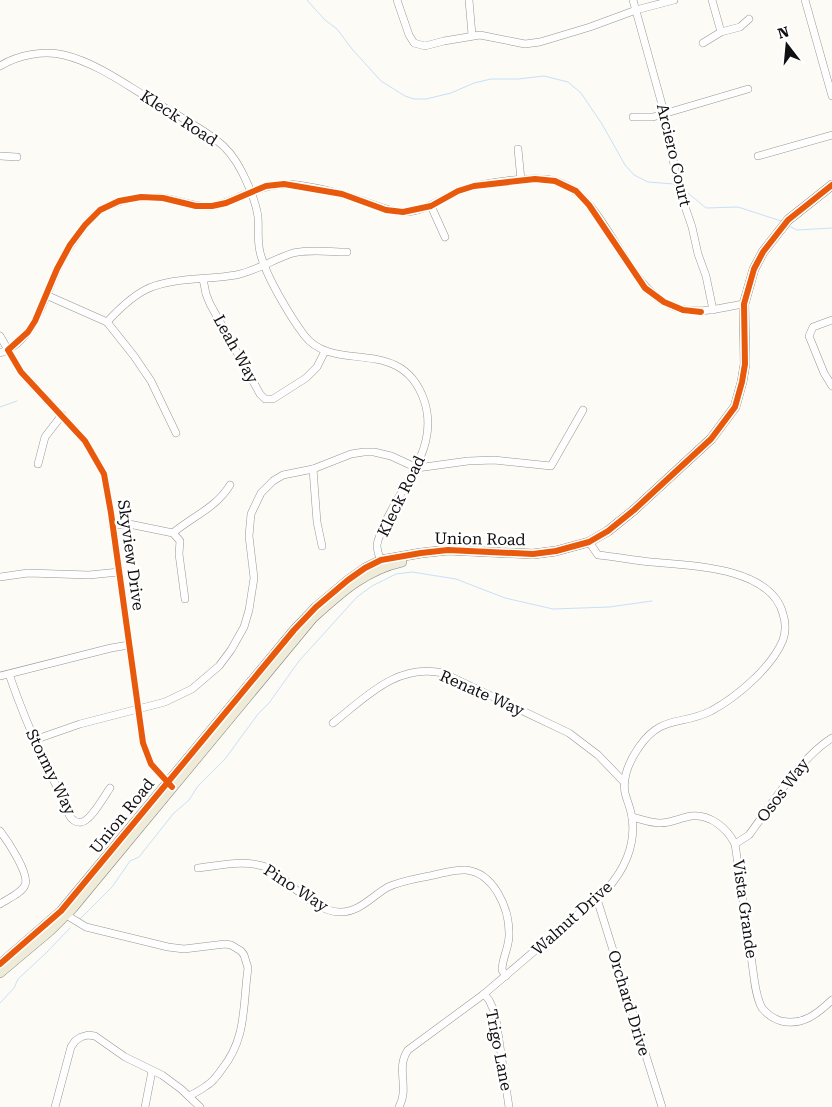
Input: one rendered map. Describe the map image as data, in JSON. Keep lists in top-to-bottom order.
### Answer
{
  "streets": {
    "main road": ["Union Road"],
    "street": [
      "Kleck Road",
      "Arciero Court",
      "Leah Way",
      "Skyview Drive",
      "Renate Way",
      "Stormy Way",
      "Osos Way",
      "Pino Way",
      "Vista Grande",
      "Walnut Drive",
      "Orchard Drive",
      "Trigo Lane"
    ]
  },
  "crossings": [
    ["Kleck Road", "Leah Way"],
    ["Kleck Road", "Union Road"],
    ["Union Road", "Skyview Drive"],
    ["Renate Way", "Walnut Drive"],
    ["Osos Way", "Vista Grande"],
    ["Pino Way", "Walnut Drive"],
    ["Vista Grande", "Walnut Drive"],
    ["Walnut Drive", "Orchard Drive"],
    ["Walnut Drive", "Trigo Lane"]
  ],
  "north": "top"
}
